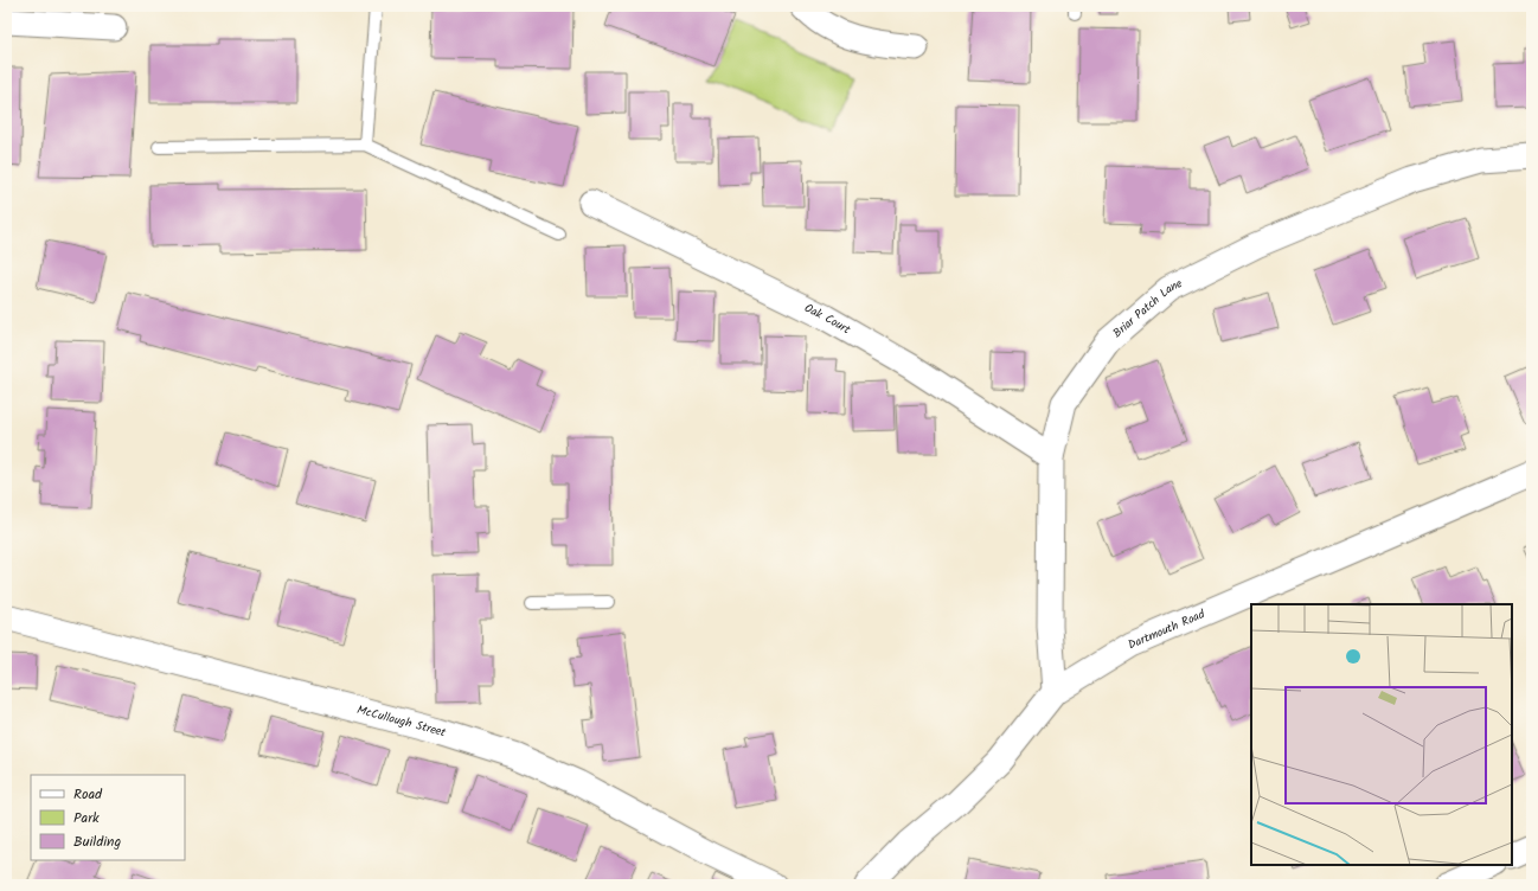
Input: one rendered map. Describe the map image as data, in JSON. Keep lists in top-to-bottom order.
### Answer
{
  "streets": {
    "street": [
      "Briar Patch Lane",
      "Oak Court",
      "Dartmouth Road",
      "McCullough Street"
    ]
  },
  "crossings": [
    ["Briar Patch Lane", "Oak Court"],
    ["Briar Patch Lane", "Dartmouth Road"]
  ],
  "legend": ["Road", "Park", "Building"]
}
